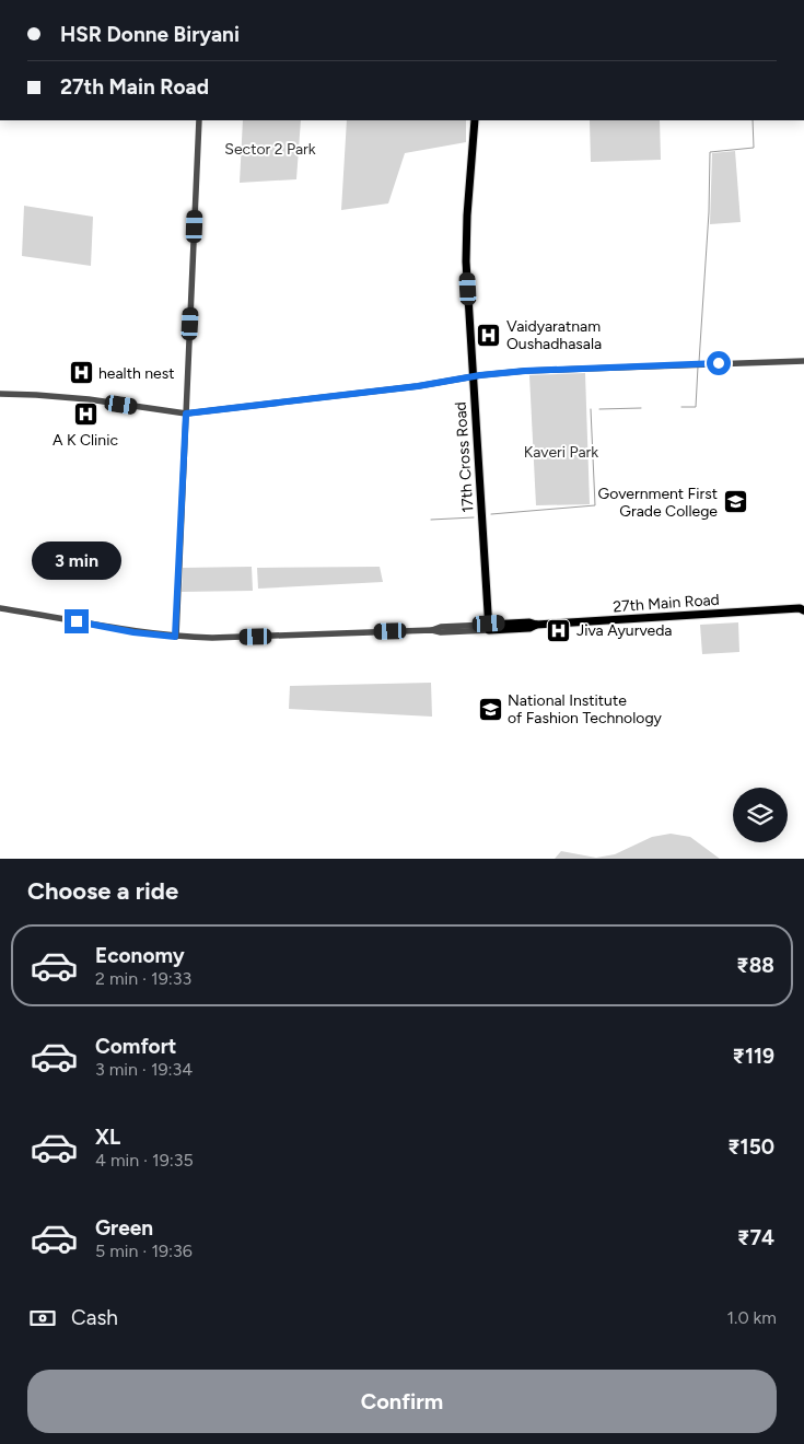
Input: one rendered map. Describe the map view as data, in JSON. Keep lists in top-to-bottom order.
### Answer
{
  "streets": {
    "main road": ["17th Cross Road", "27th Main Road"]
  },
  "crossings": [
    ["17th Cross Road", "27th Main Road"]
  ],
  "parks": ["Sector 2 Park", "Kaveri Park"],
  "places": {
    "hospital": [
      "Vaidyaratnam Oushadhasala",
      "health nest",
      "A K Clinic",
      "Jiva Ayurveda"
    ],
    "school or university": ["Government First Grade College", "National Institute of Fashion Technology"]
  },
  "page": {
    "banner": ["HSR Donne Biryani", "27th Main Road"],
    "bubble": "3 min",
    "heading": "Choose a ride",
    "list": [
      {
        "name": "Economy",
        "note": "2 min · 19:33",
        "value": "₹88"
      },
      {
        "name": "Comfort",
        "note": "3 min · 19:34",
        "value": "₹119"
      },
      {
        "name": "XL",
        "note": "4 min · 19:35",
        "value": "₹150"
      },
      {
        "name": "Green",
        "note": "5 min · 19:36",
        "value": "₹74"
      }
    ],
    "pay": ["Cash", "1.0 km"],
    "buttons": "Confirm"
  }
}
